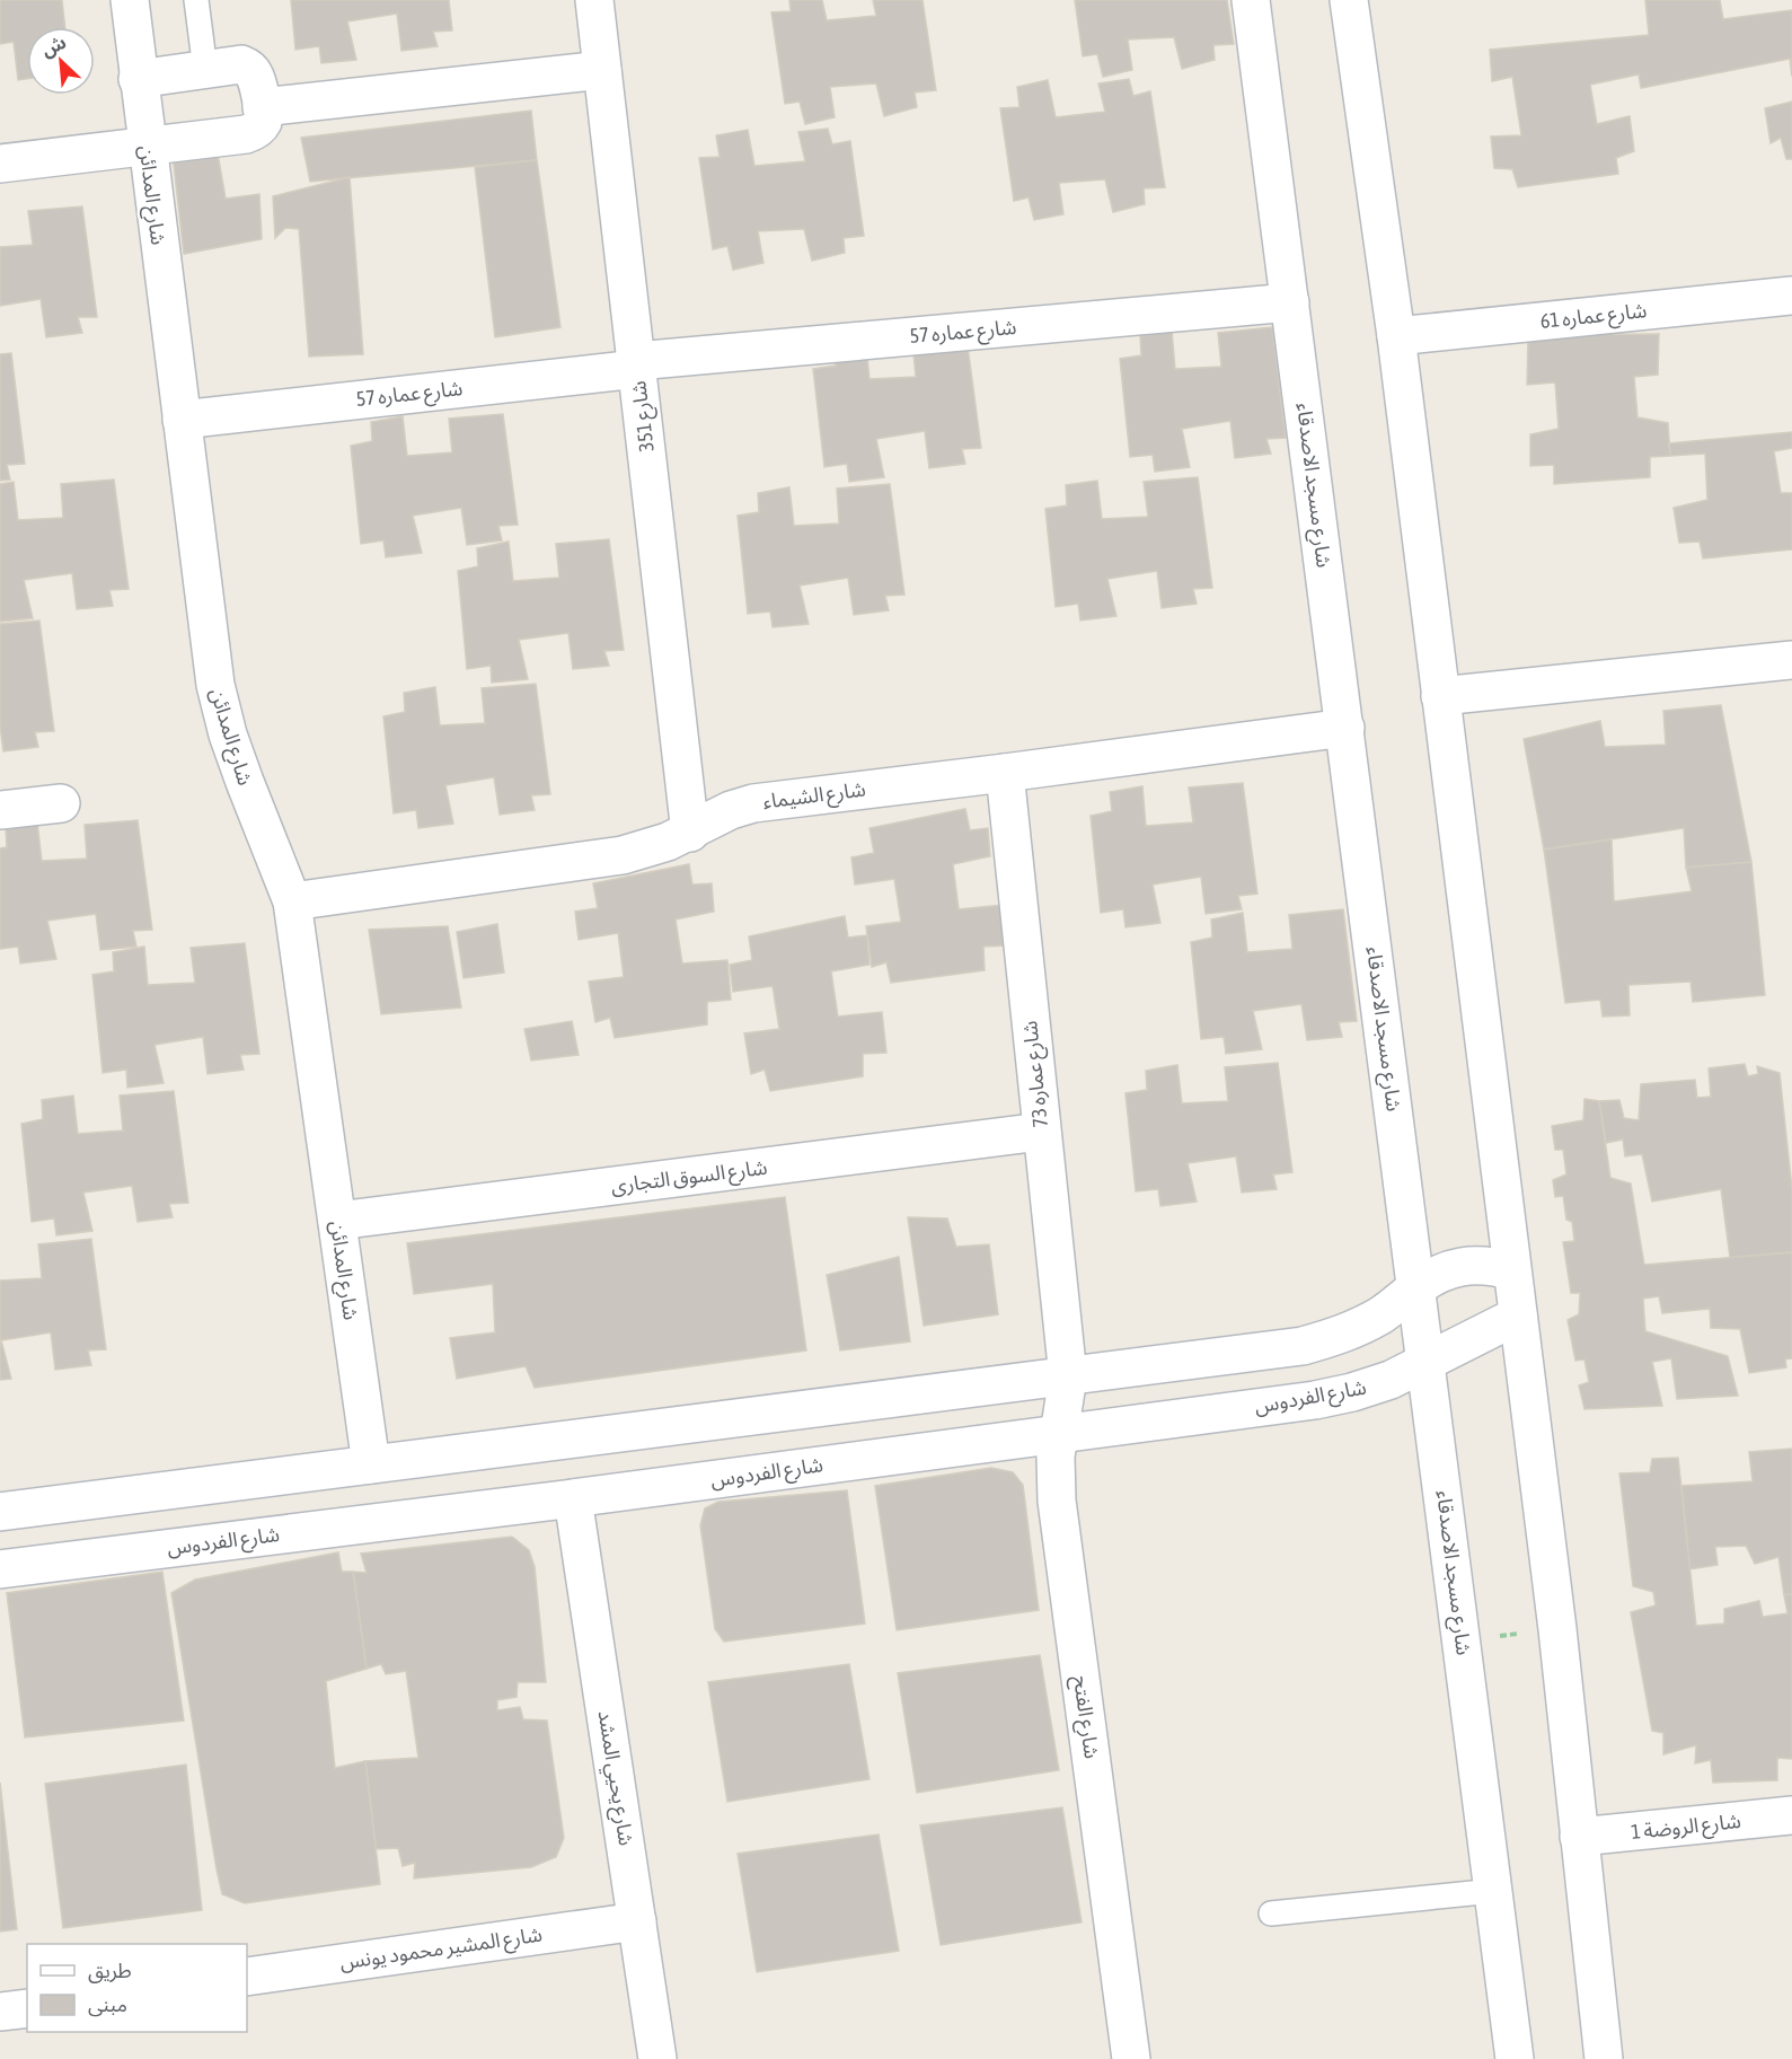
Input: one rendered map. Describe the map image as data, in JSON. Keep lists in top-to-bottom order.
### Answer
{
  "streets": {
    "street": [
      "شارع المدائن",
      "شارع عماره 61",
      "شارع عماره 57",
      "شارع 351",
      "شارع مسجد الاصدقاء",
      "شارع الشيماء",
      "شارع عماره 73",
      "شارع السوق التجارى",
      "شارع الفردوس",
      "شارع الفتح",
      "شارع يحيي المشد",
      "شارع الروضة 1",
      "شارع المشير محمود يونس"
    ]
  },
  "crossings": [
    ["شارع المدائن", "شارع عماره 57"],
    ["شارع المدائن", "شارع الشيماء"],
    ["شارع المدائن", "شارع السوق التجارى"],
    ["شارع عماره 57", "شارع 351"],
    ["شارع عماره 57", "شارع مسجد الاصدقاء"],
    ["شارع 351", "شارع الشيماء"],
    ["شارع مسجد الاصدقاء", "شارع الشيماء"],
    ["شارع مسجد الاصدقاء", "شارع الفردوس"],
    ["شارع الشيماء", "شارع عماره 73"],
    ["شارع عماره 73", "شارع السوق التجارى"],
    ["شارع عماره 73", "شارع الفتح"],
    ["شارع الفردوس", "شارع الفتح"],
    ["شارع الفردوس", "شارع يحيي المشد"],
    ["شارع يحيي المشد", "شارع المشير محمود يونس"]
  ],
  "legend": ["طريق", "مبنى"],
  "north": "top left"
}
